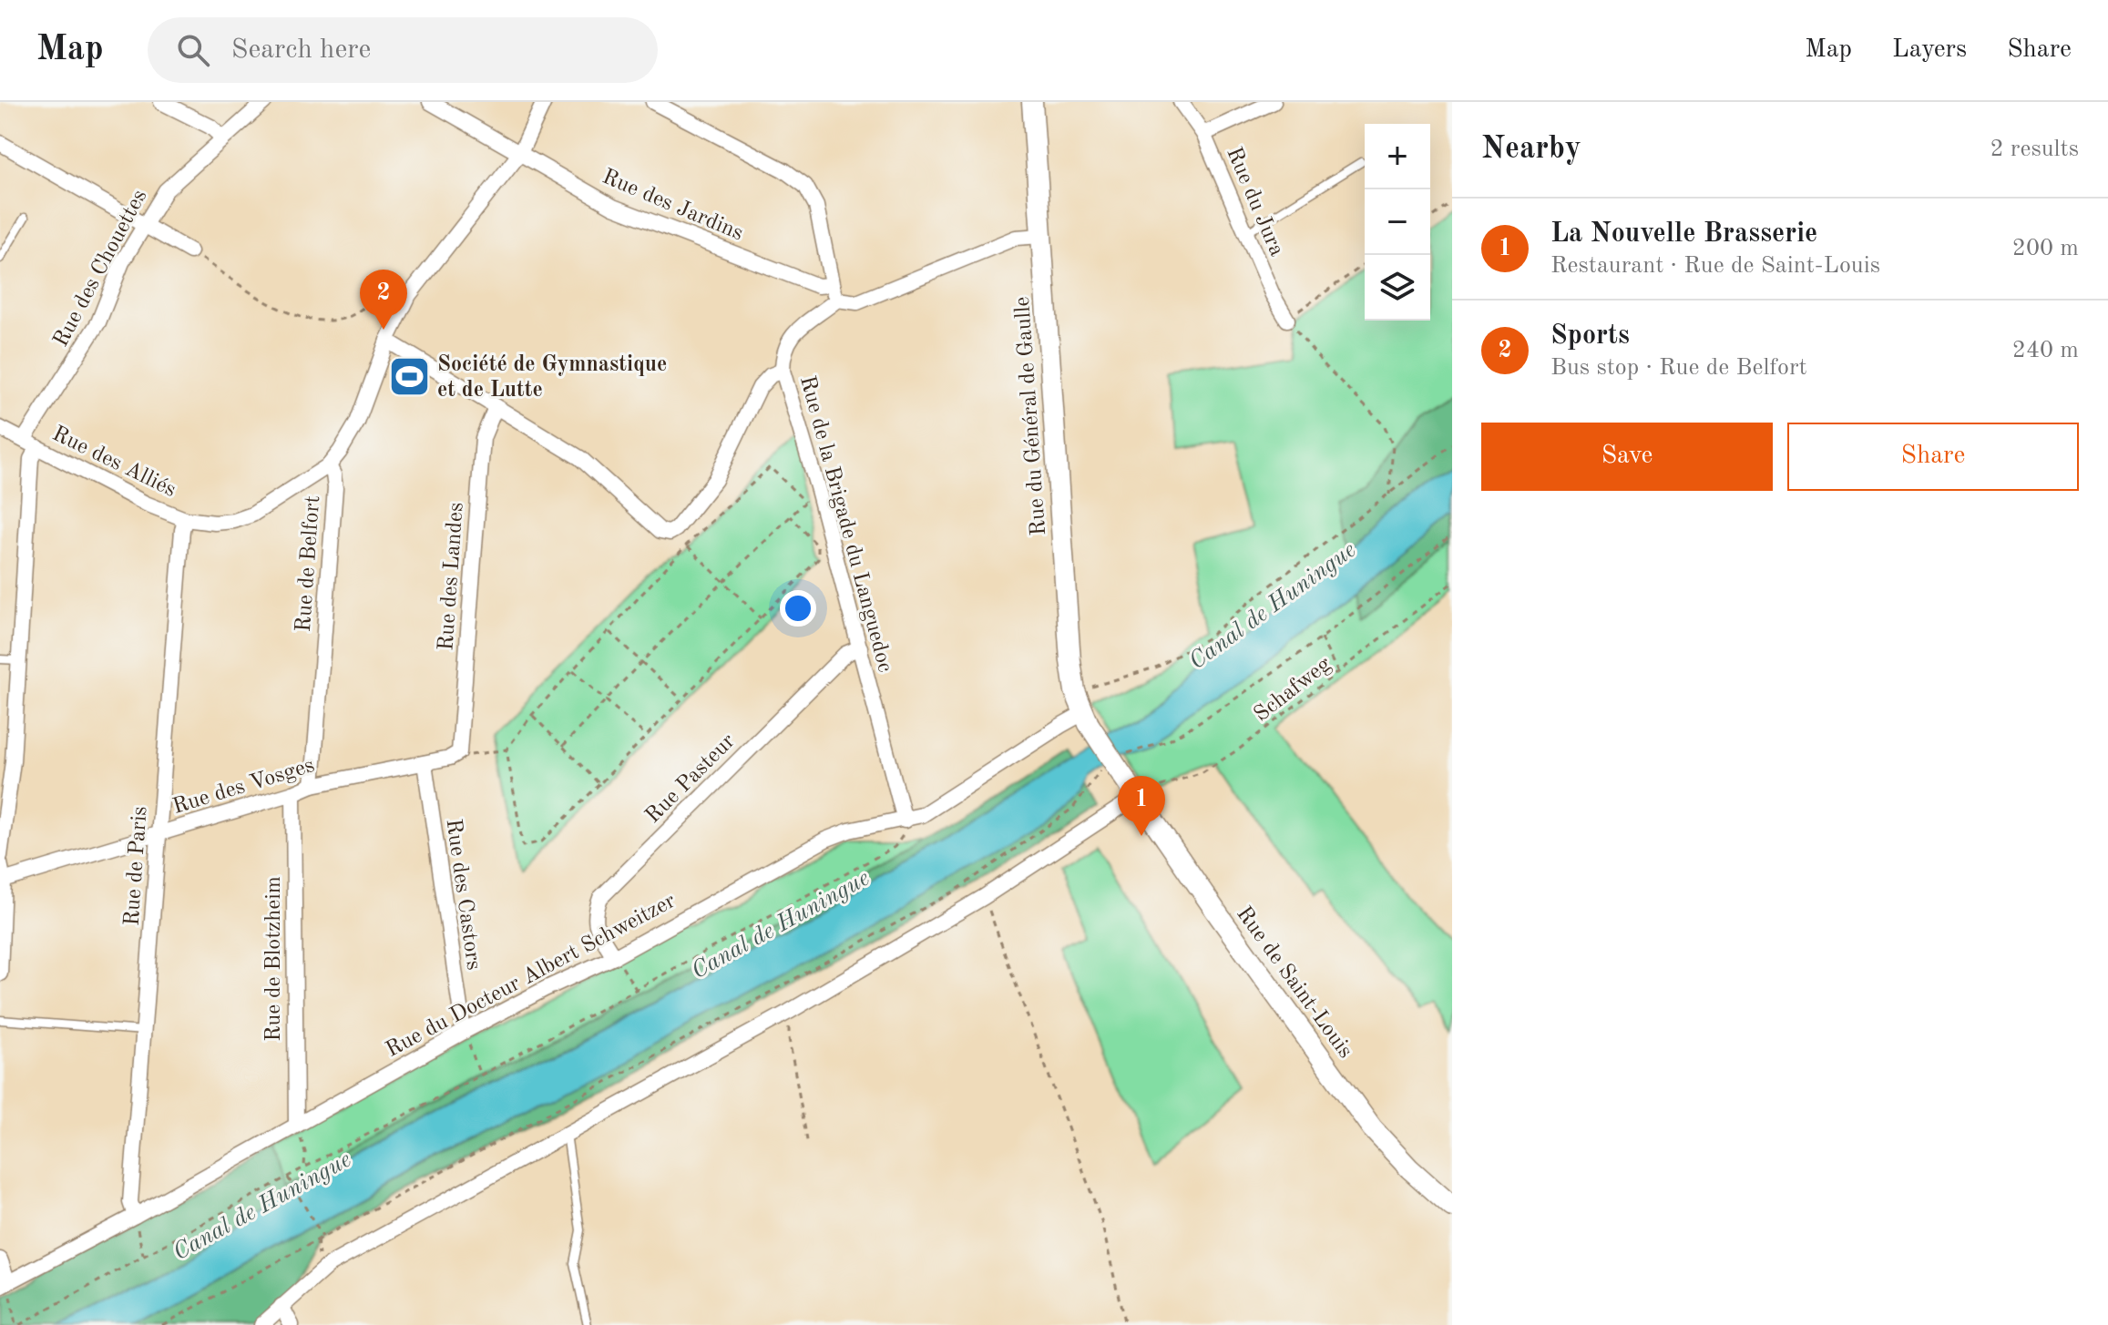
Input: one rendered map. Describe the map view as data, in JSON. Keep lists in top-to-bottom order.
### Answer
{
  "streets": {
    "street": [
      "Rue du Jura",
      "Rue des Jardins",
      "Rue des Chouettes",
      "Rue du Général de Gaulle",
      "Rue des Alliés",
      "Rue de la Brigade du Languedoc",
      "Rue de Belfort",
      "Rue des Landes",
      "Rue Pasteur",
      "Rue des Vosges",
      "Rue de Paris",
      "Rue des Castors",
      "Rue de Blotzheim",
      "Rue du Docteur Albert Schweitzer",
      "Rue de Saint-Louis"
    ],
    "path": ["Schafweg"]
  },
  "crossings": [
    ["Rue des Jardins", "Rue de Belfort"],
    ["Rue des Chouettes", "Rue des Alliés"],
    ["Rue du Général de Gaulle", "Rue du Docteur Albert Schweitzer"],
    ["Rue du Général de Gaulle", "Rue de Saint-Louis"],
    ["Rue des Alliés", "Rue de Belfort"],
    ["Rue des Alliés", "Rue de Paris"],
    ["Rue de la Brigade du Languedoc", "Rue Pasteur"],
    ["Rue de la Brigade du Languedoc", "Rue du Docteur Albert Schweitzer"],
    ["Rue de Belfort", "Rue des Vosges"],
    ["Rue des Landes", "Rue des Vosges"],
    ["Schafweg", "Rue de Saint-Louis"],
    ["Rue Pasteur", "Rue du Docteur Albert Schweitzer"],
    ["Rue des Vosges", "Rue de Paris"],
    ["Rue des Vosges", "Rue des Castors"],
    ["Rue des Vosges", "Rue de Blotzheim"],
    ["Rue de Paris", "Rue du Docteur Albert Schweitzer"],
    ["Rue des Castors", "Rue du Docteur Albert Schweitzer"],
    ["Rue de Blotzheim", "Rue du Docteur Albert Schweitzer"]
  ],
  "water": ["Canal de Huningue"],
  "places": {
    "sports": ["Société de Gymnastique et de Lutte"]
  },
  "page": {
    "header": "Map",
    "search": "Search here",
    "nav": ["Map", "Layers", "Share"],
    "heading": ["Nearby", "2 results"],
    "map_buttons": ["+", "−"],
    "list": [
      {
        "mark": "1",
        "name": "La Nouvelle Brasserie",
        "note": "Restaurant · Rue de Saint-Louis",
        "value": "200 m"
      },
      {
        "mark": "2",
        "name": "Sports",
        "note": "Bus stop · Rue de Belfort",
        "value": "240 m"
      }
    ],
    "pins": ["2", "1"],
    "buttons": ["Save", "Share"]
  }
}
